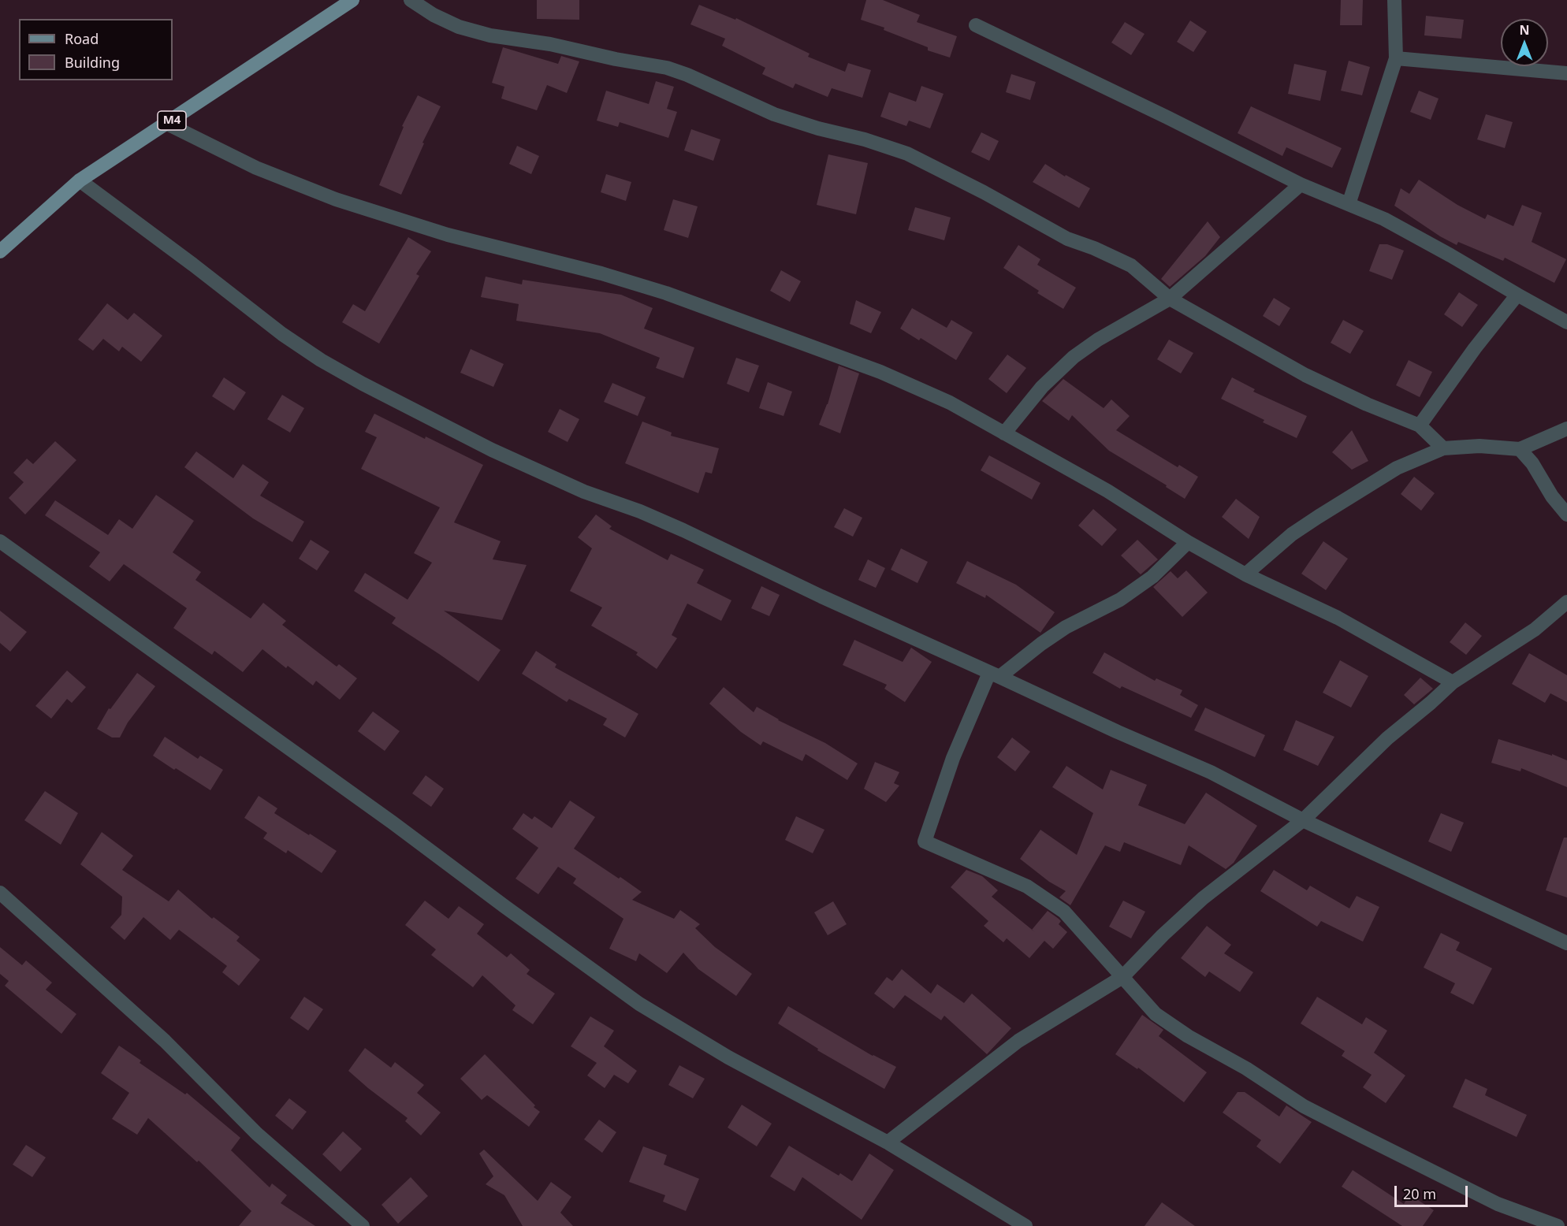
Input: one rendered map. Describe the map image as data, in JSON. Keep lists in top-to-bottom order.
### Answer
{
  "streets": {
    "main road": ["M4"]
  },
  "legend": ["Road", "Building"],
  "scale_bar": "20 m",
  "north": "top"
}
